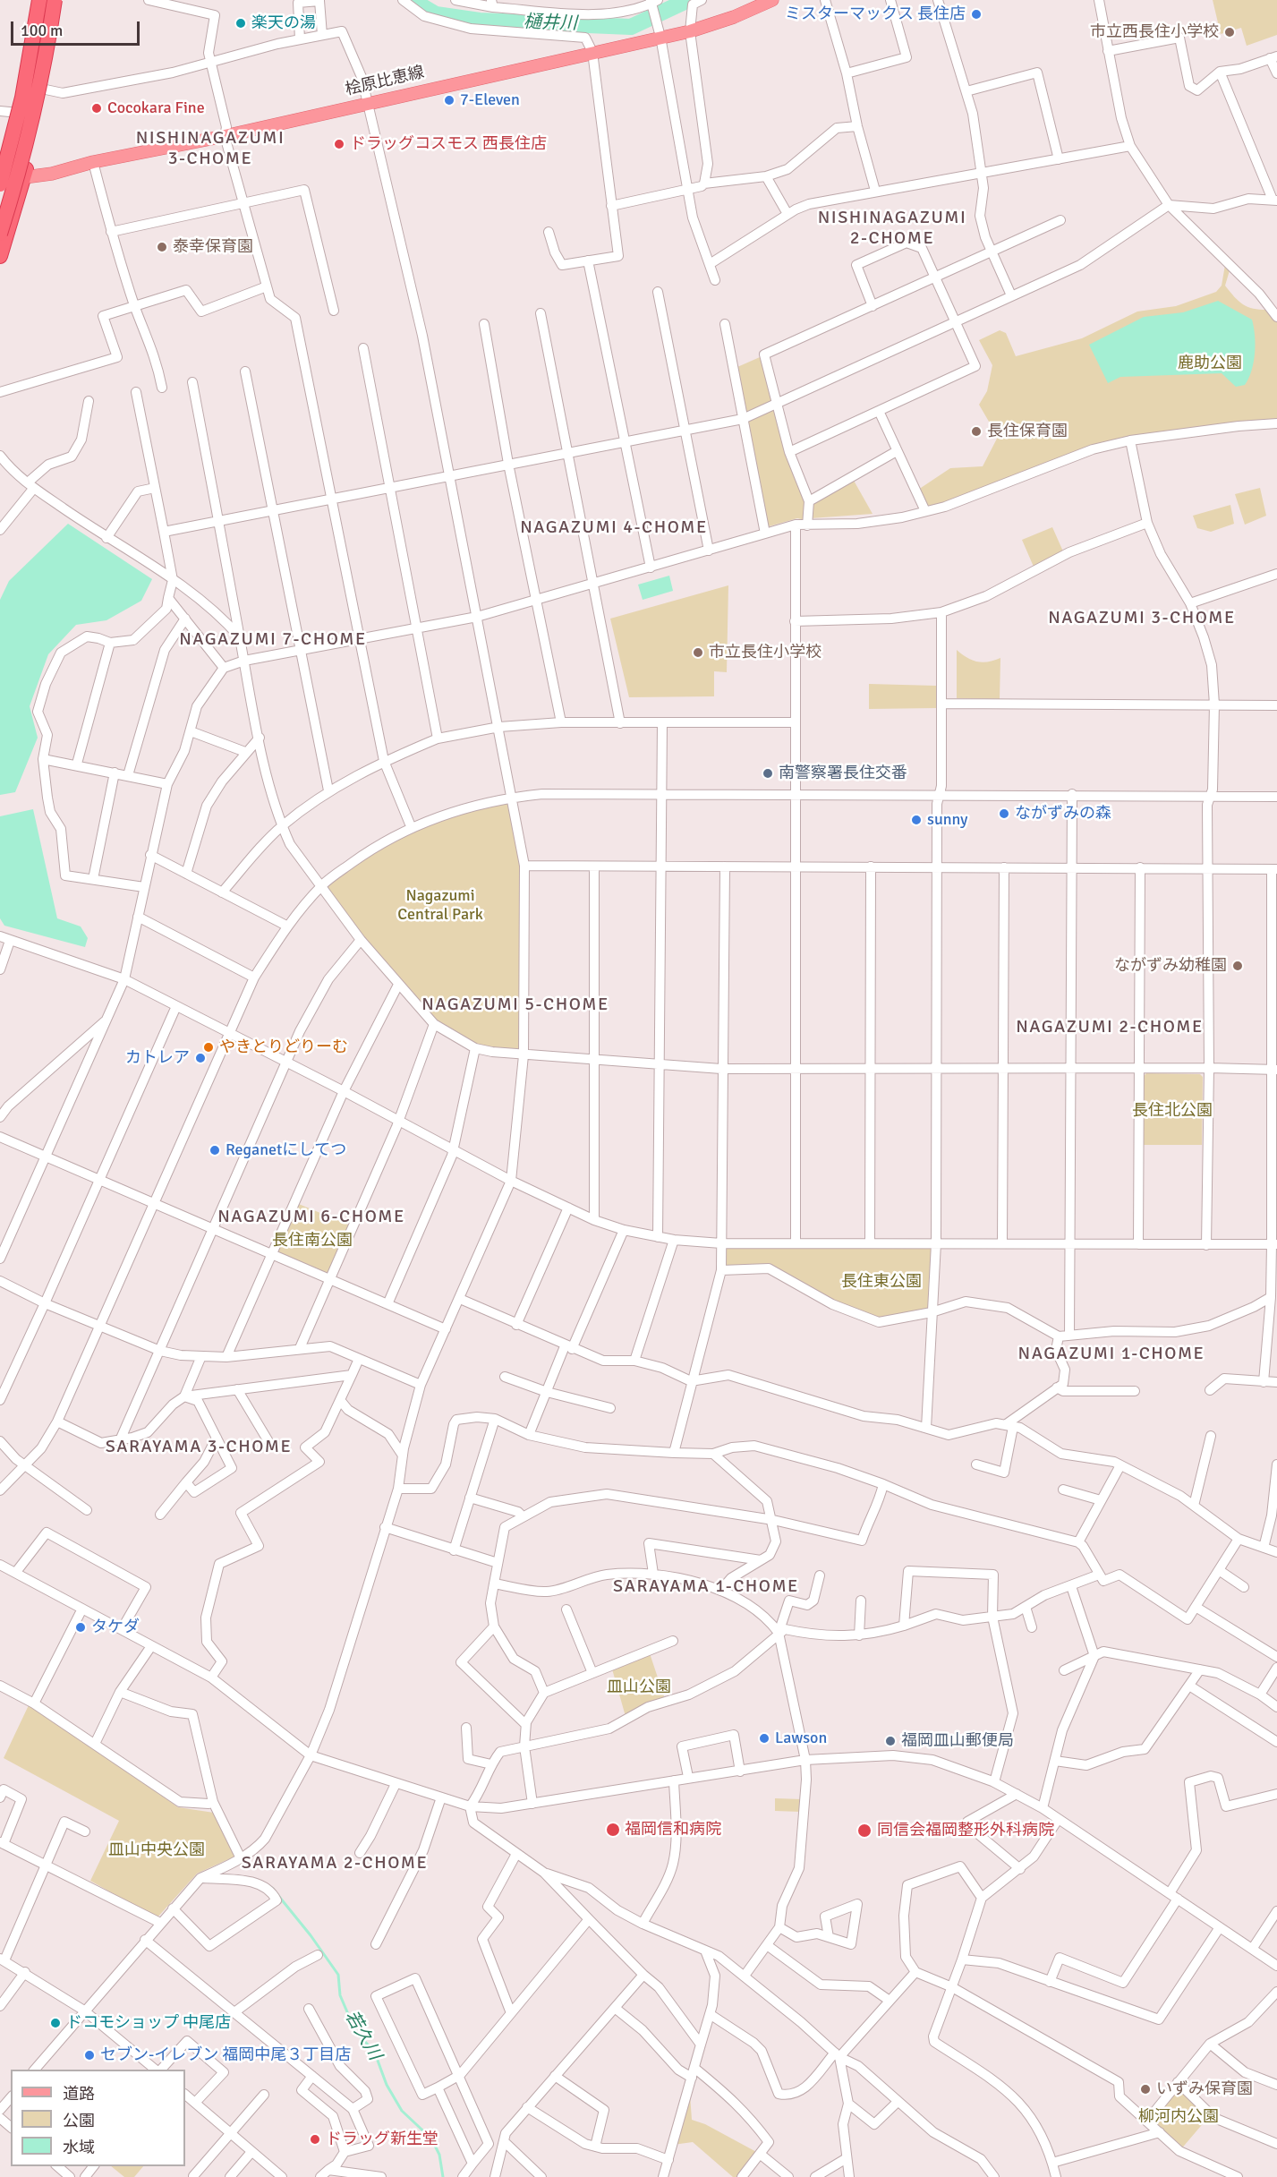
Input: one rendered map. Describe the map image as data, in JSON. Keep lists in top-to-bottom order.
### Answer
{
  "streets": {
    "main road": ["桧原比恵線"]
  },
  "districts": [
    "NISHINAGAZUMI 3-CHOME",
    "NISHINAGAZUMI 2-CHOME",
    "NAGAZUMI 4-CHOME",
    "NAGAZUMI 3-CHOME",
    "NAGAZUMI 7-CHOME",
    "NAGAZUMI 5-CHOME",
    "NAGAZUMI 2-CHOME",
    "NAGAZUMI 6-CHOME",
    "NAGAZUMI 1-CHOME",
    "SARAYAMA 3-CHOME",
    "SARAYAMA 1-CHOME",
    "SARAYAMA 2-CHOME"
  ],
  "water": ["樋井川", "若久川"],
  "parks": [
    "鹿助公園",
    "Nagazumi Central Park",
    "長住北公園",
    "長住南公園",
    "長住東公園",
    "皿山公園",
    "皿山中央公園",
    "柳河内公園"
  ],
  "places": [
    "ミスターマックス 長住店",
    "楽天の湯",
    "市立西長住小学校",
    "7-Eleven",
    "Cocokara Fine",
    "ドラッグコスモス 西長住店",
    "泰幸保育園",
    "長住保育園",
    "市立長住小学校",
    "南警察署長住交番",
    "ながずみの森",
    "sunny",
    "ながずみ幼稚園",
    "やきとりどりーむ",
    "カトレア",
    "Reganetにしてつ",
    "タケダ",
    "Lawson",
    "福岡皿山郵便局",
    "福岡信和病院",
    "同信会福岡整形外科病院",
    "ドコモショップ 中尾店",
    "セブン-イレブン 福岡中尾３丁目店",
    "いずみ保育園",
    "ドラッグ新生堂"
  ],
  "legend": ["道路", "公園", "水域"],
  "scale_bar": "100 m"
}
